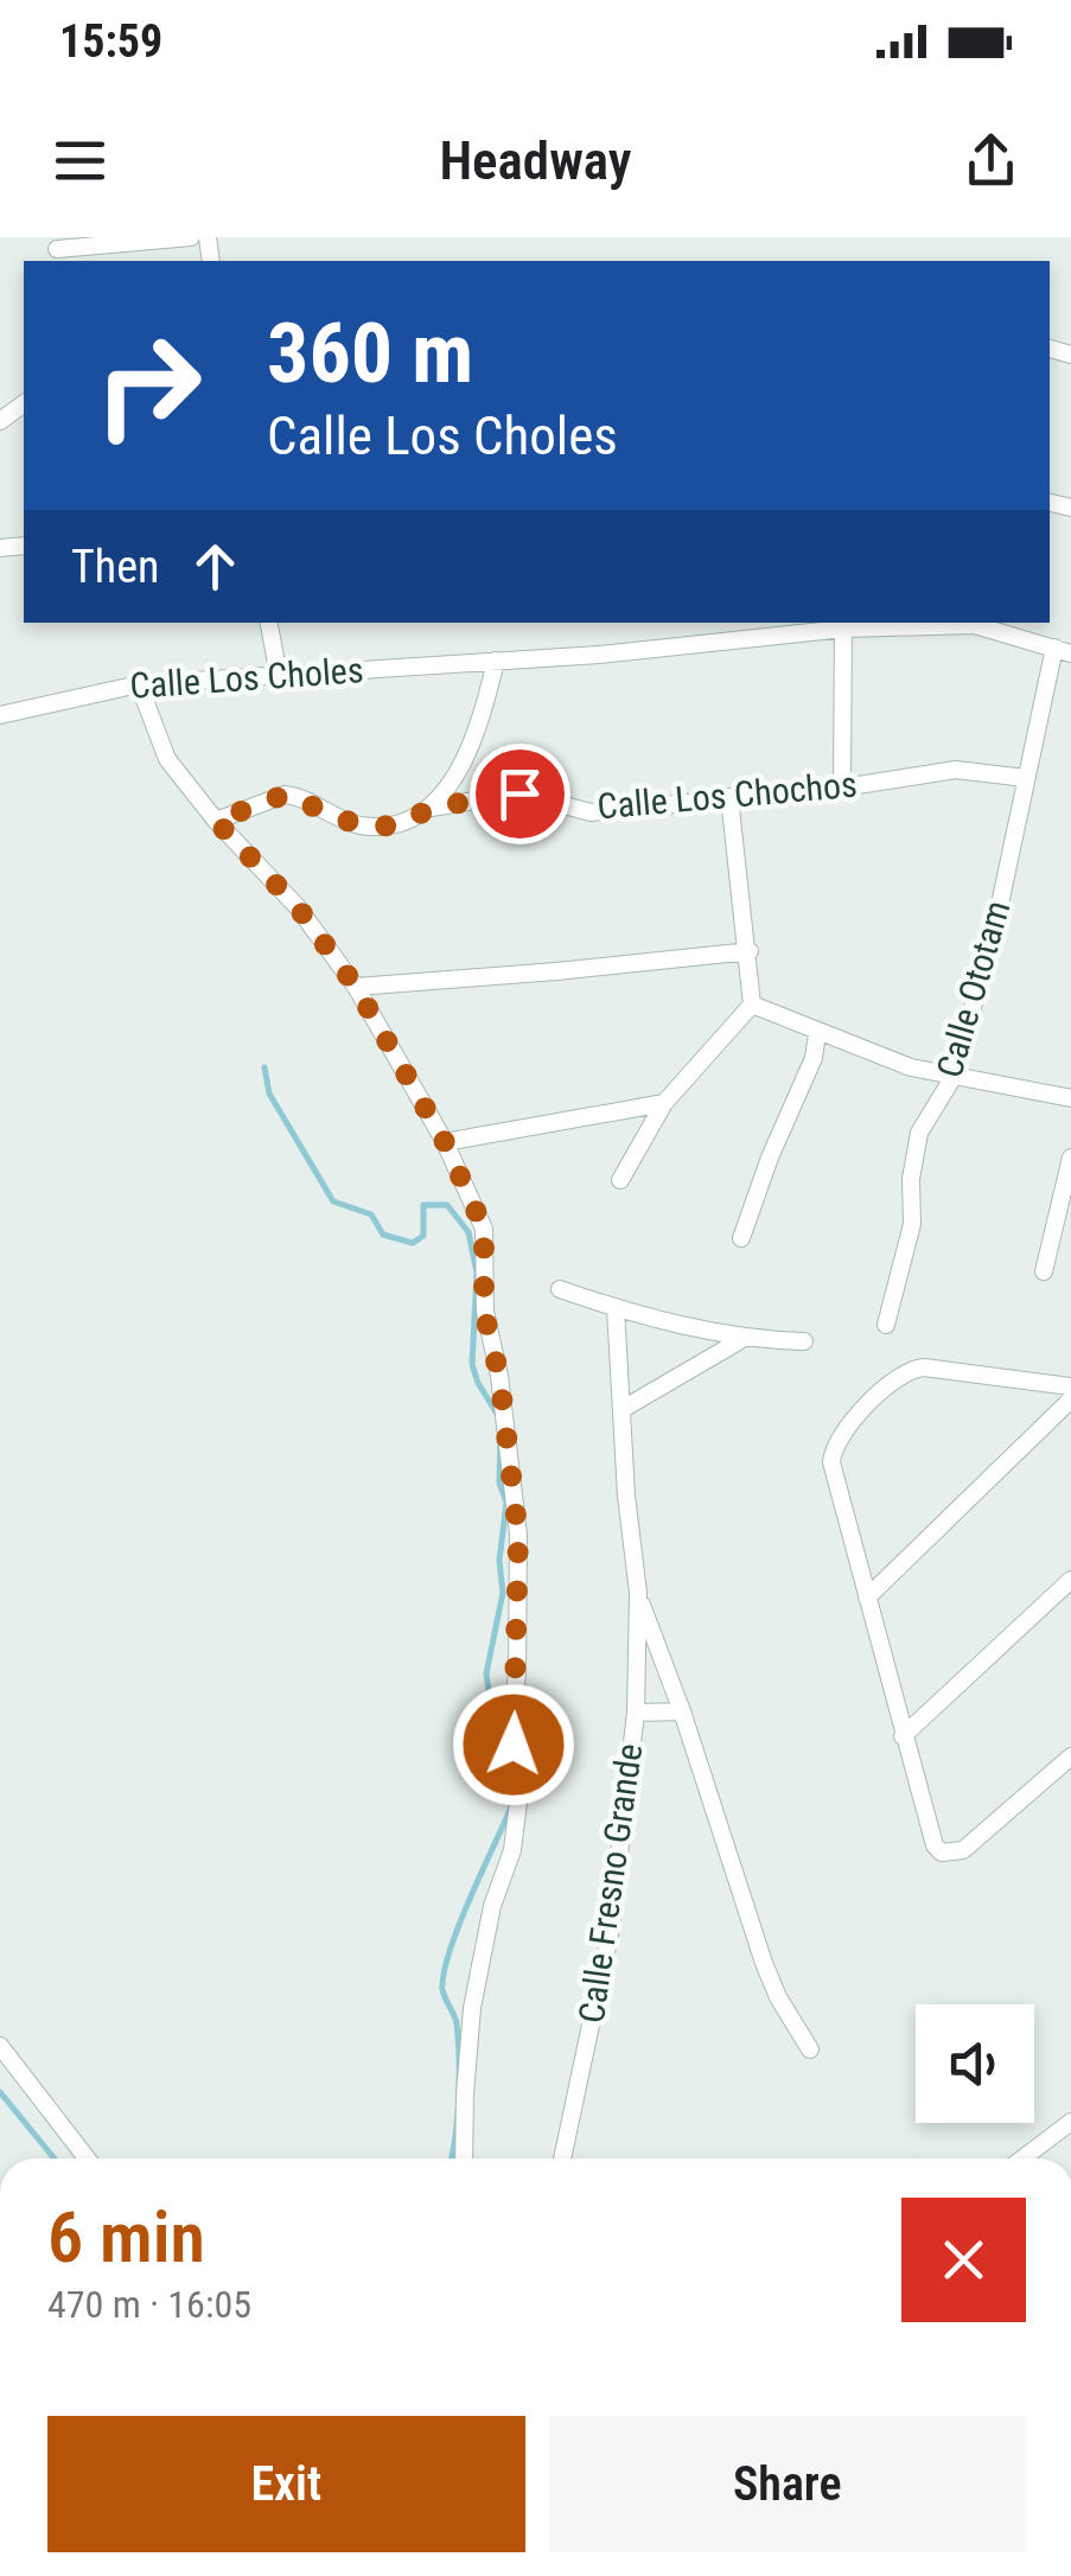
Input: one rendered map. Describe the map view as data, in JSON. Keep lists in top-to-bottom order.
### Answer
{
  "streets": {
    "street": [
      "Calle Los Choles",
      "Calle Los Chochos",
      "Calle Ototam",
      "Calle Fresno Grande"
    ]
  },
  "crossings": [
    ["Calle Los Choles", "Calle Ototam"],
    ["Calle Los Chochos", "Calle Ototam"]
  ],
  "page": {
    "status": "15:59",
    "header": "Headway",
    "turn": ["360 m", "Calle Los Choles"],
    "then": "Then",
    "heading": ["6 min", "470 m · 16:05"],
    "buttons": ["Exit", "Share"]
  }
}
